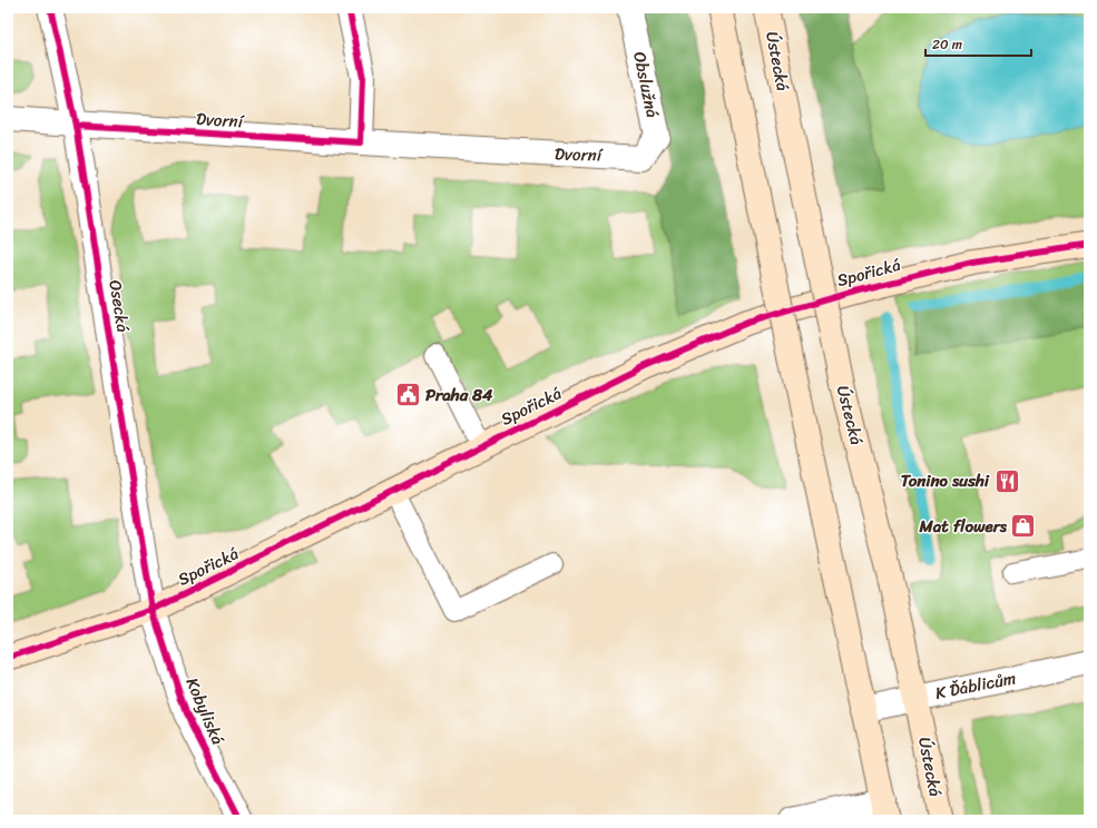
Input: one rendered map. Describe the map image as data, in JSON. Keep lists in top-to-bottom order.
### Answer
{
  "streets": {
    "main road": ["Ústecká", "Spořická"],
    "street": [
      "Obslužná",
      "Dvorní",
      "Osecká",
      "K Ďáblicům",
      "Kobyliská"
    ]
  },
  "crossings": [
    ["Ústecká", "K Ďáblicům"],
    ["Obslužná", "Dvorní"],
    ["Dvorní", "Osecká"],
    ["Spořická", "Osecká"],
    ["Spořická", "Kobyliská"],
    ["Osecká", "Kobyliská"]
  ],
  "places": {
    "public building": ["Praha 84"],
    "restaurant": ["Tonino sushi"],
    "shop": ["Mat flowers"]
  },
  "scale_bar": "20 m"
}
